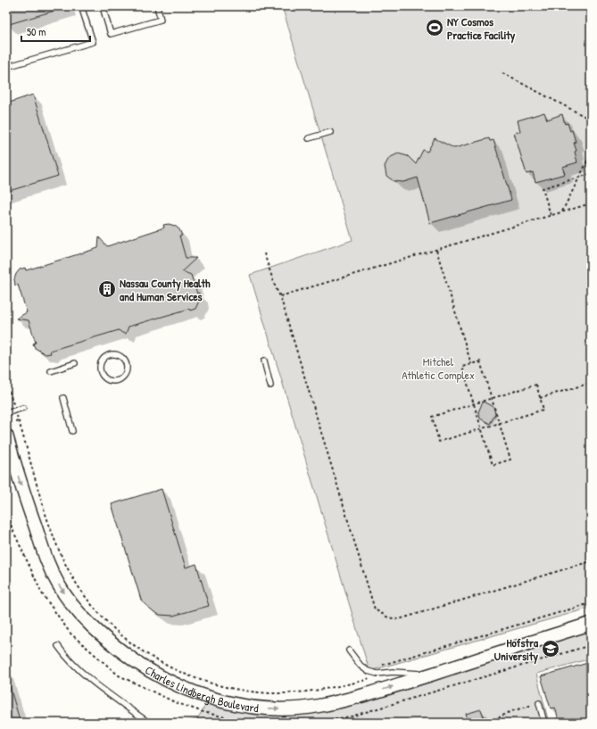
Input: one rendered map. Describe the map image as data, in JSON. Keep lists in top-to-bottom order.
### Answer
{
  "streets": {
    "street": ["Charles Lindbergh Boulevard"]
  },
  "one_way": ["Charles Lindbergh Boulevard"],
  "parks": ["Mitchel Athletic Complex"],
  "places": {
    "sports": ["NY Cosmos Practice Facility"],
    "building": ["Nassau County Health and Human Services"],
    "school or university": ["Hofstra University"]
  },
  "scale_bar": "50 m"
}
